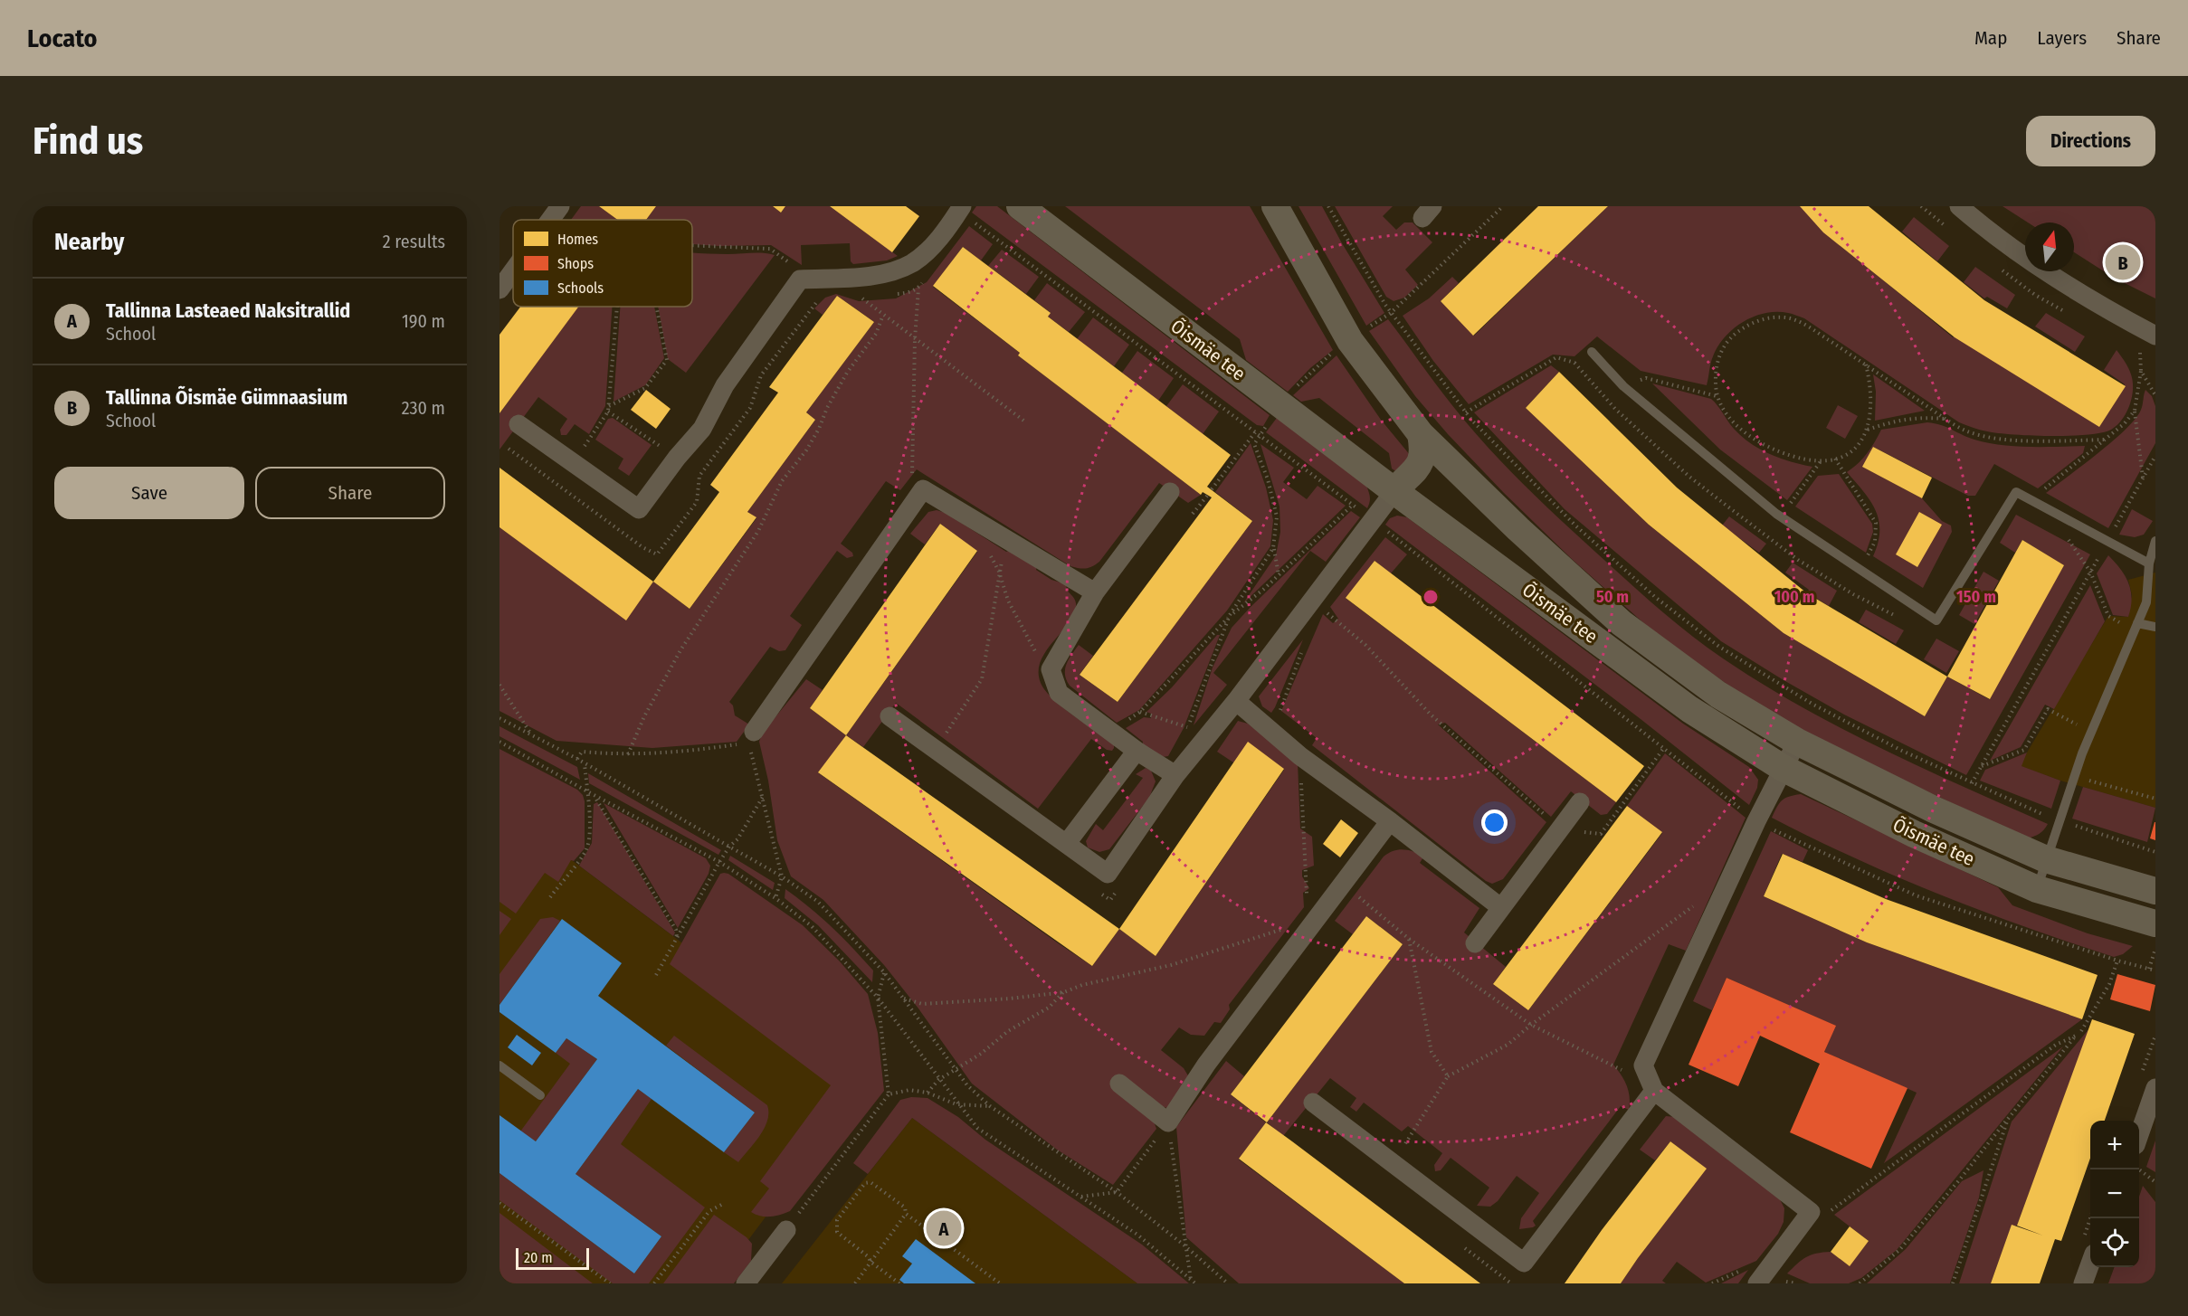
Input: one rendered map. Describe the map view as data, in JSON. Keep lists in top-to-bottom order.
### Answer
{
  "streets": {
    "main road": ["Õismäe tee"]
  },
  "legend": ["Homes", "Shops", "Schools"],
  "scale_bar": "20 m",
  "north": "top",
  "page": {
    "header": "Locato",
    "nav": ["Map", "Layers", "Share"],
    "buttons": [
      "Directions",
      ["Save", "Share"]
    ],
    "title": "Find us",
    "heading": ["Nearby", "2 results"],
    "pins": ["B", "A"],
    "list": [
      {
        "mark": "A",
        "name": "Tallinna Lasteaed Naksitrallid",
        "note": "School",
        "value": "190 m"
      },
      {
        "mark": "B",
        "name": "Tallinna Õismäe Gümnaasium",
        "note": "School",
        "value": "230 m"
      }
    ],
    "map_buttons": ["+", "−"],
    "scale": "20 m"
  },
  "rings": ["50 m", "100 m", "150 m"]
}
